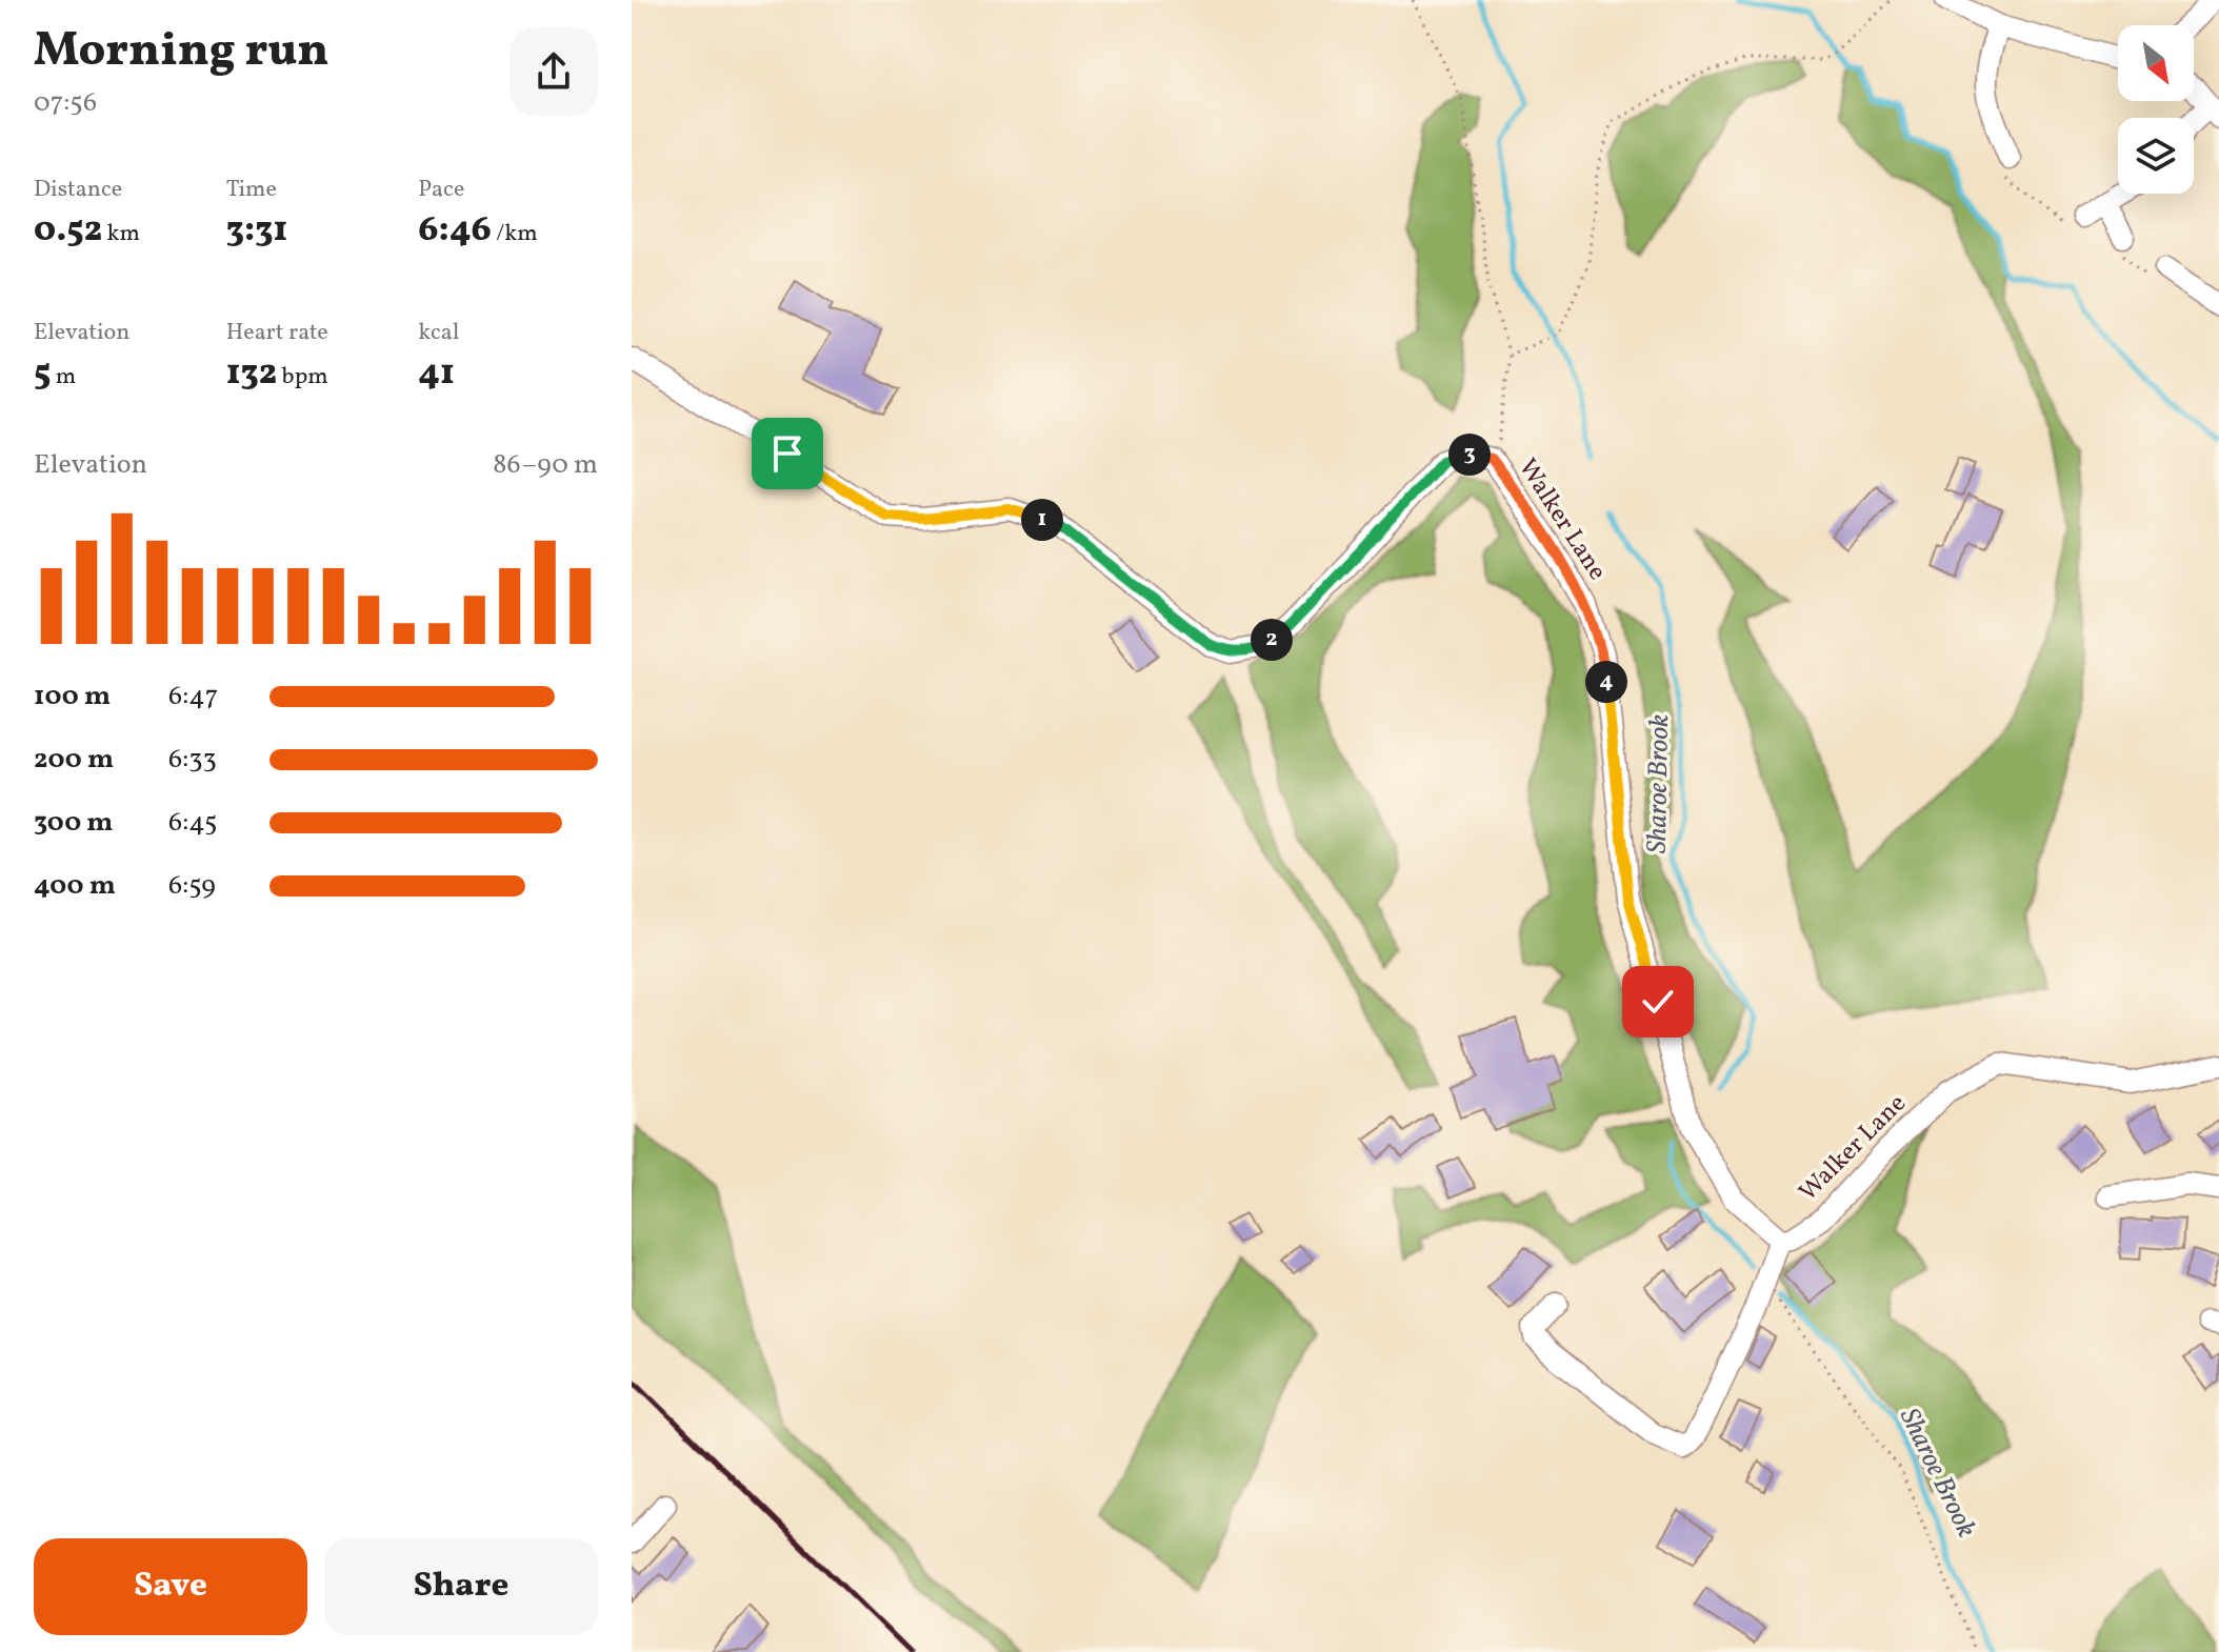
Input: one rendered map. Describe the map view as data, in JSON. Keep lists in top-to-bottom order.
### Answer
{
  "streets": {
    "street": ["Walker Lane"]
  },
  "water": ["Sharoe Brook"],
  "north": "bottom right",
  "page": {
    "heading": ["Morning run", "07:56"],
    "stats": [
      ["Distance", "0.52 km"],
      ["Time", "3:31"],
      ["Pace", "6:46 /km"],
      ["Elevation", "5 m"],
      ["Heart rate", "132 bpm"],
      ["kcal", "41"]
    ],
    "chart": ["Elevation", "86–90 m"],
    "pins": [
      "3",
      "1",
      "2",
      "4"
    ],
    "list": [
      {
        "name": "100 m",
        "note": "6:47"
      },
      {
        "name": "200 m",
        "note": "6:33"
      },
      {
        "name": "300 m",
        "note": "6:45"
      },
      {
        "name": "400 m",
        "note": "6:59"
      }
    ],
    "buttons": ["Save", "Share"]
  }
}
